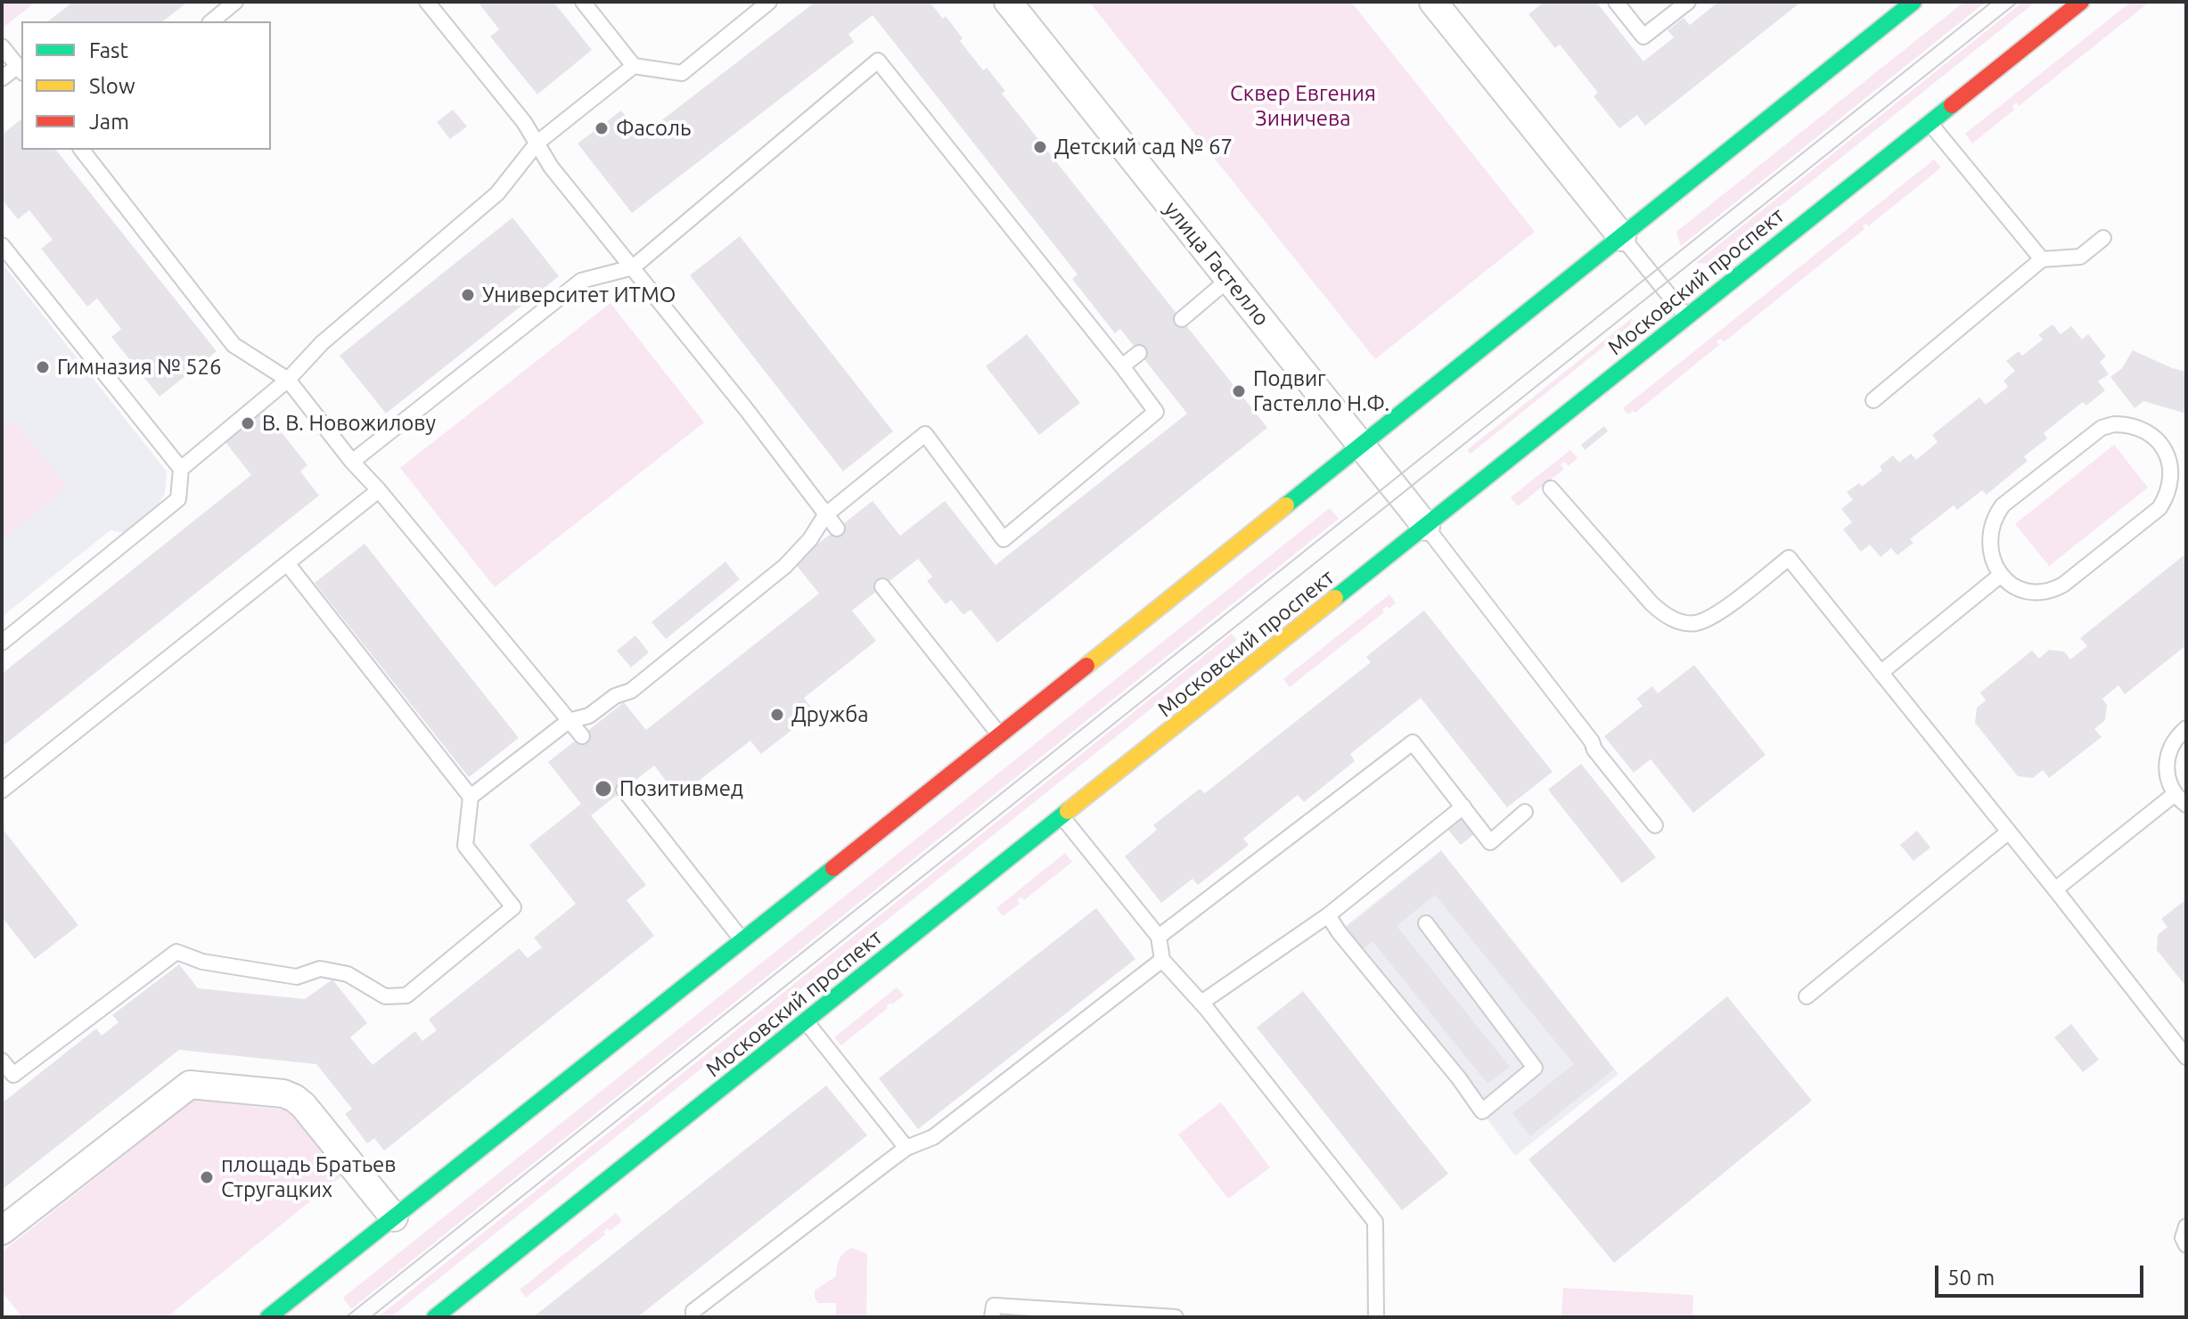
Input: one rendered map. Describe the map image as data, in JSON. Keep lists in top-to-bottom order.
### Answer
{
  "streets": {
    "main road": ["Московский проспект"],
    "street": ["улица Гастелло"]
  },
  "crossings": [
    ["улица Гастелло", "Московский проспект"]
  ],
  "parks": ["Сквер Евгения Зиничева"],
  "places": [
    "Фасоль",
    "Детский сад № 67",
    "Университет ИТМО",
    "Гимназия № 526",
    "Подвиг Гастелло Н.Ф.",
    "В. В. Новожилову",
    "Дружба",
    "Позитивмед",
    "площадь Братьев Стругацких"
  ],
  "legend": ["Fast", "Slow", "Jam"],
  "scale_bar": "50 m"
}
